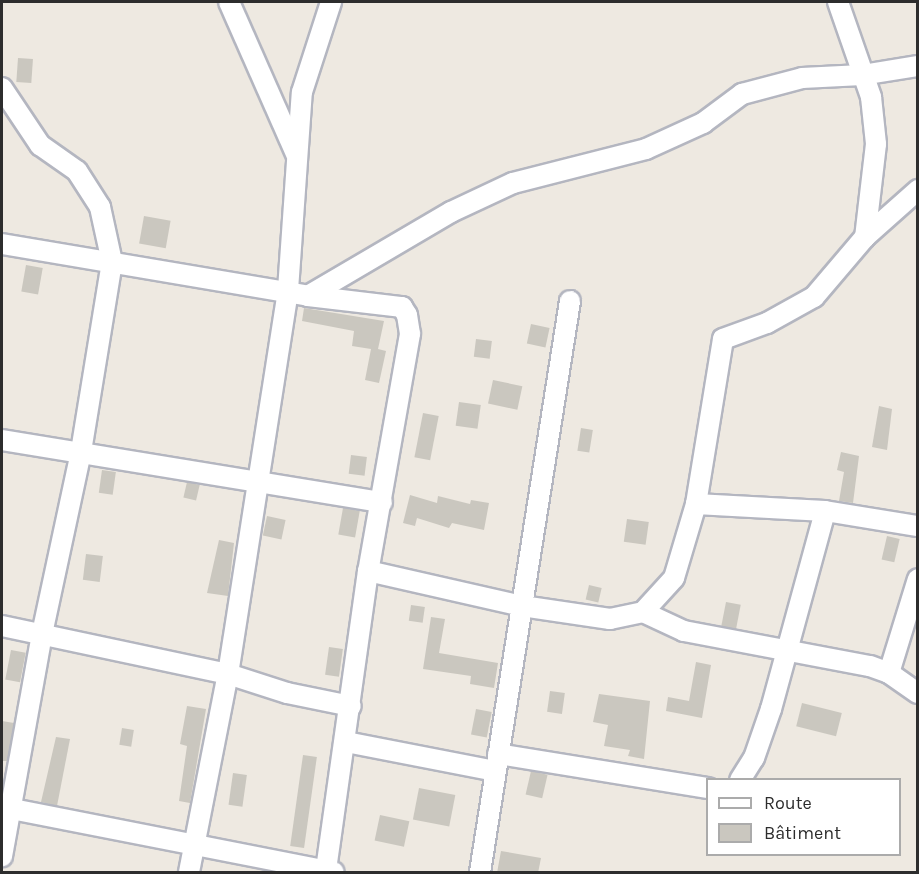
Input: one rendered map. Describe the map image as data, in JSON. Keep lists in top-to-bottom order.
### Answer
{
  "legend": ["Route", "Bâtiment"]
}
